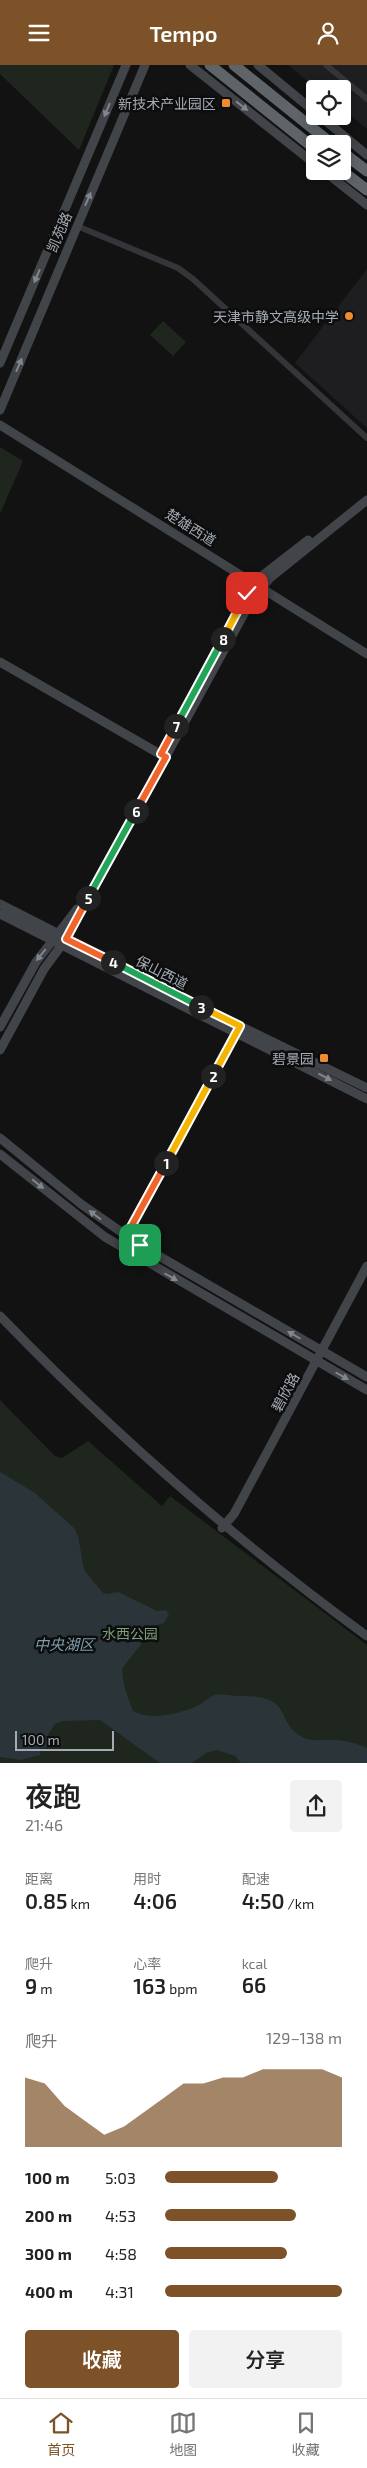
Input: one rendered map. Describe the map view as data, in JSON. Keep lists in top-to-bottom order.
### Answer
{
  "streets": {
    "street": [
      "凯苑路",
      "楚雄西道",
      "保山西道",
      "碧欣路"
    ]
  },
  "water": ["中央湖区"],
  "parks": ["水西公园"],
  "places": {
    "transit": ["新技术产业园区", "碧景园"],
    "other": ["天津市静文高级中学"]
  },
  "scale_bar": "100 m",
  "page": {
    "header": "Tempo",
    "pins": [
      "8",
      "7",
      "6",
      "5",
      "4",
      "3",
      "2",
      "1"
    ],
    "scale": "100 m",
    "heading": ["夜跑", "21:46"],
    "stats": [
      ["距离", "0.85 km"],
      ["用时", "4:06"],
      ["配速", "4:50 /km"],
      ["爬升", "9 m"],
      ["心率", "163 bpm"],
      ["kcal", "66"]
    ],
    "chart": ["爬升", "129–138 m"],
    "list": [
      {
        "name": "100 m",
        "note": "5:03"
      },
      {
        "name": "200 m",
        "note": "4:53"
      },
      {
        "name": "300 m",
        "note": "4:58"
      },
      {
        "name": "400 m",
        "note": "4:31"
      }
    ],
    "buttons": ["收藏", "分享"],
    "tabs": ["首页", "地图", "收藏"]
  }
}
